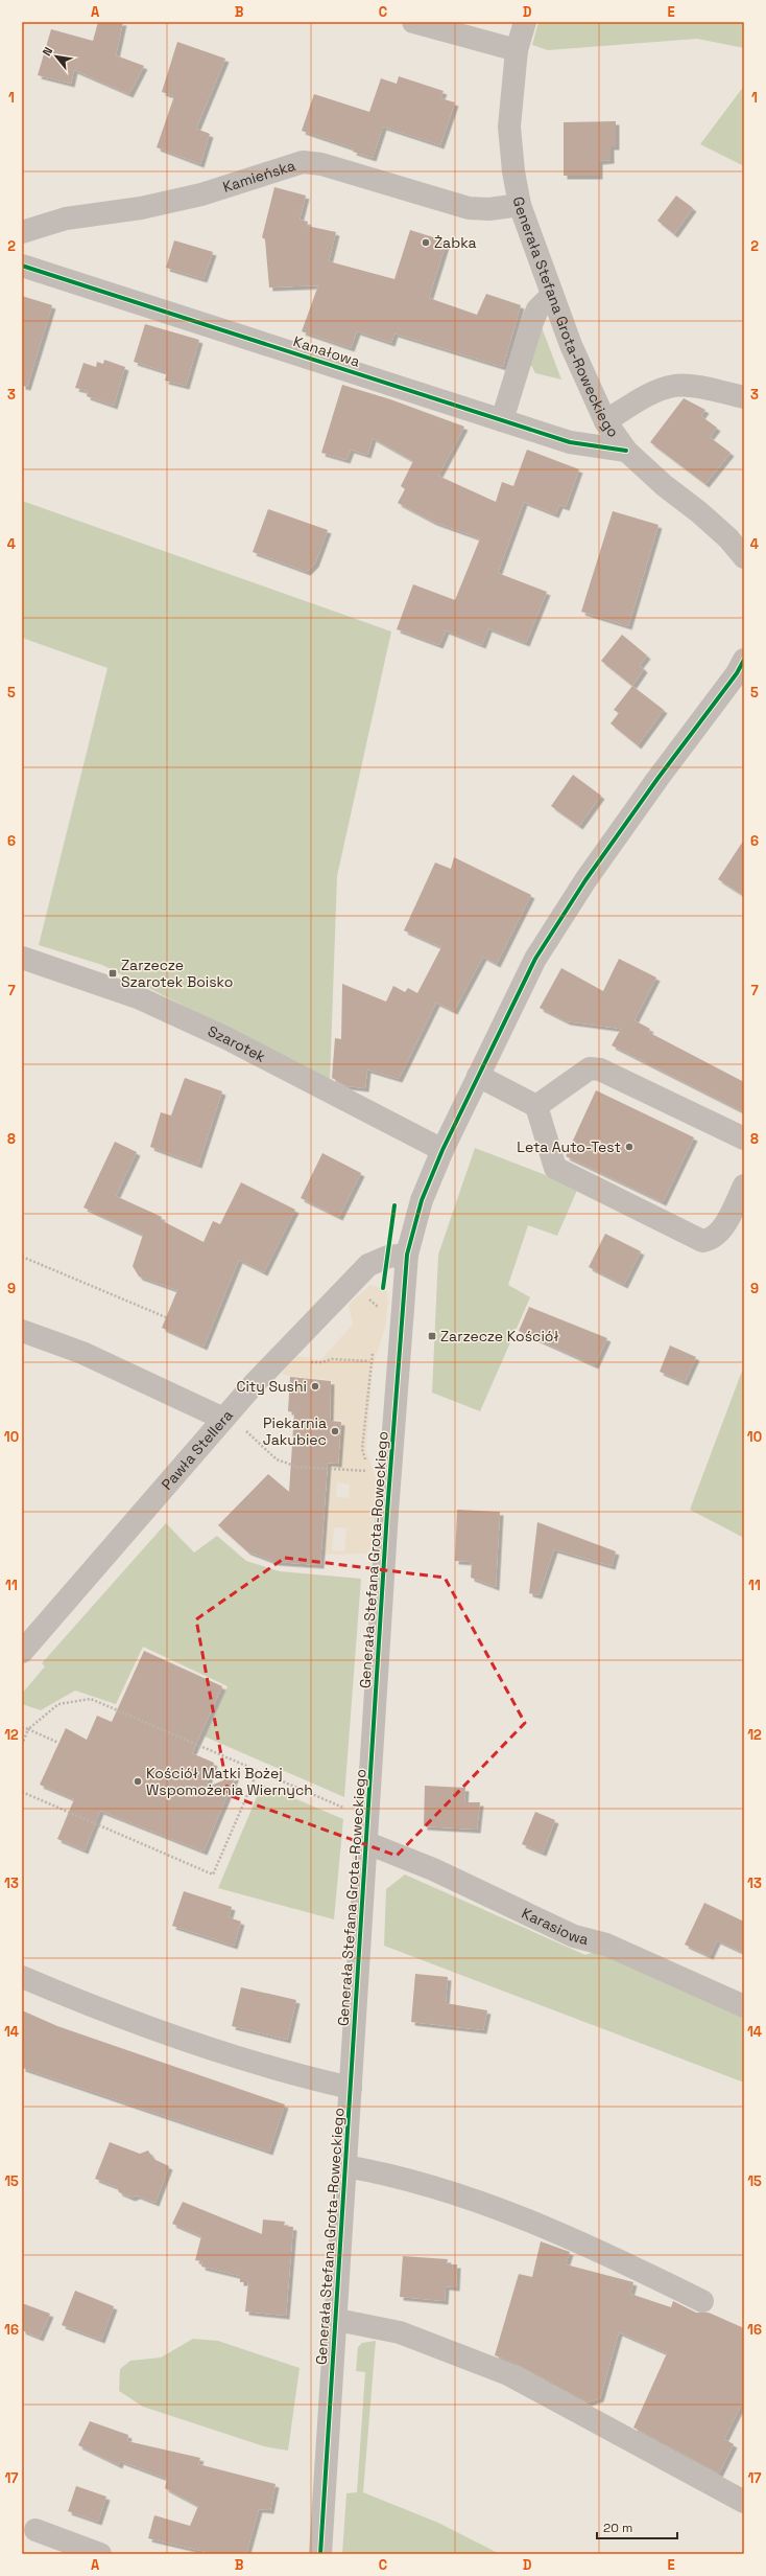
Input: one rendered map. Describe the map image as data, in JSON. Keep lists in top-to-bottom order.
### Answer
{
  "streets": {
    "street": [
      "Kamieńska",
      "Generała Stefana Grota-Roweckiego",
      "Kanałowa",
      "Szarotek",
      "Pawła Stellera",
      "Karasiowa"
    ]
  },
  "crossings": [
    ["Kamieńska", "Generała Stefana Grota-Roweckiego"],
    ["Generała Stefana Grota-Roweckiego", "Kanałowa"],
    ["Generała Stefana Grota-Roweckiego", "Szarotek"],
    ["Generała Stefana Grota-Roweckiego", "Pawła Stellera"],
    ["Generała Stefana Grota-Roweckiego", "Karasiowa"]
  ],
  "places": {
    "other": [
      "Żabka",
      "Leta Auto-Test",
      "City Sushi",
      "Piekarnia Jakubiec",
      "Kościół Matki Bożej Wspomożenia Wiernych"
    ],
    "transit": ["Zarzecze Szarotek Boisko", "Zarzecze Kościół"]
  },
  "scale_bar": "20 m",
  "north": "top left",
  "grid": {
    "columns": [
      "A",
      "B",
      "C",
      "D",
      "E"
    ],
    "rows": [
      "1",
      "2",
      "3",
      "4",
      "5",
      "6",
      "7",
      "8",
      "9",
      "10",
      "11",
      "12",
      "13",
      "14",
      "15",
      "16",
      "17"
    ]
  }
}
